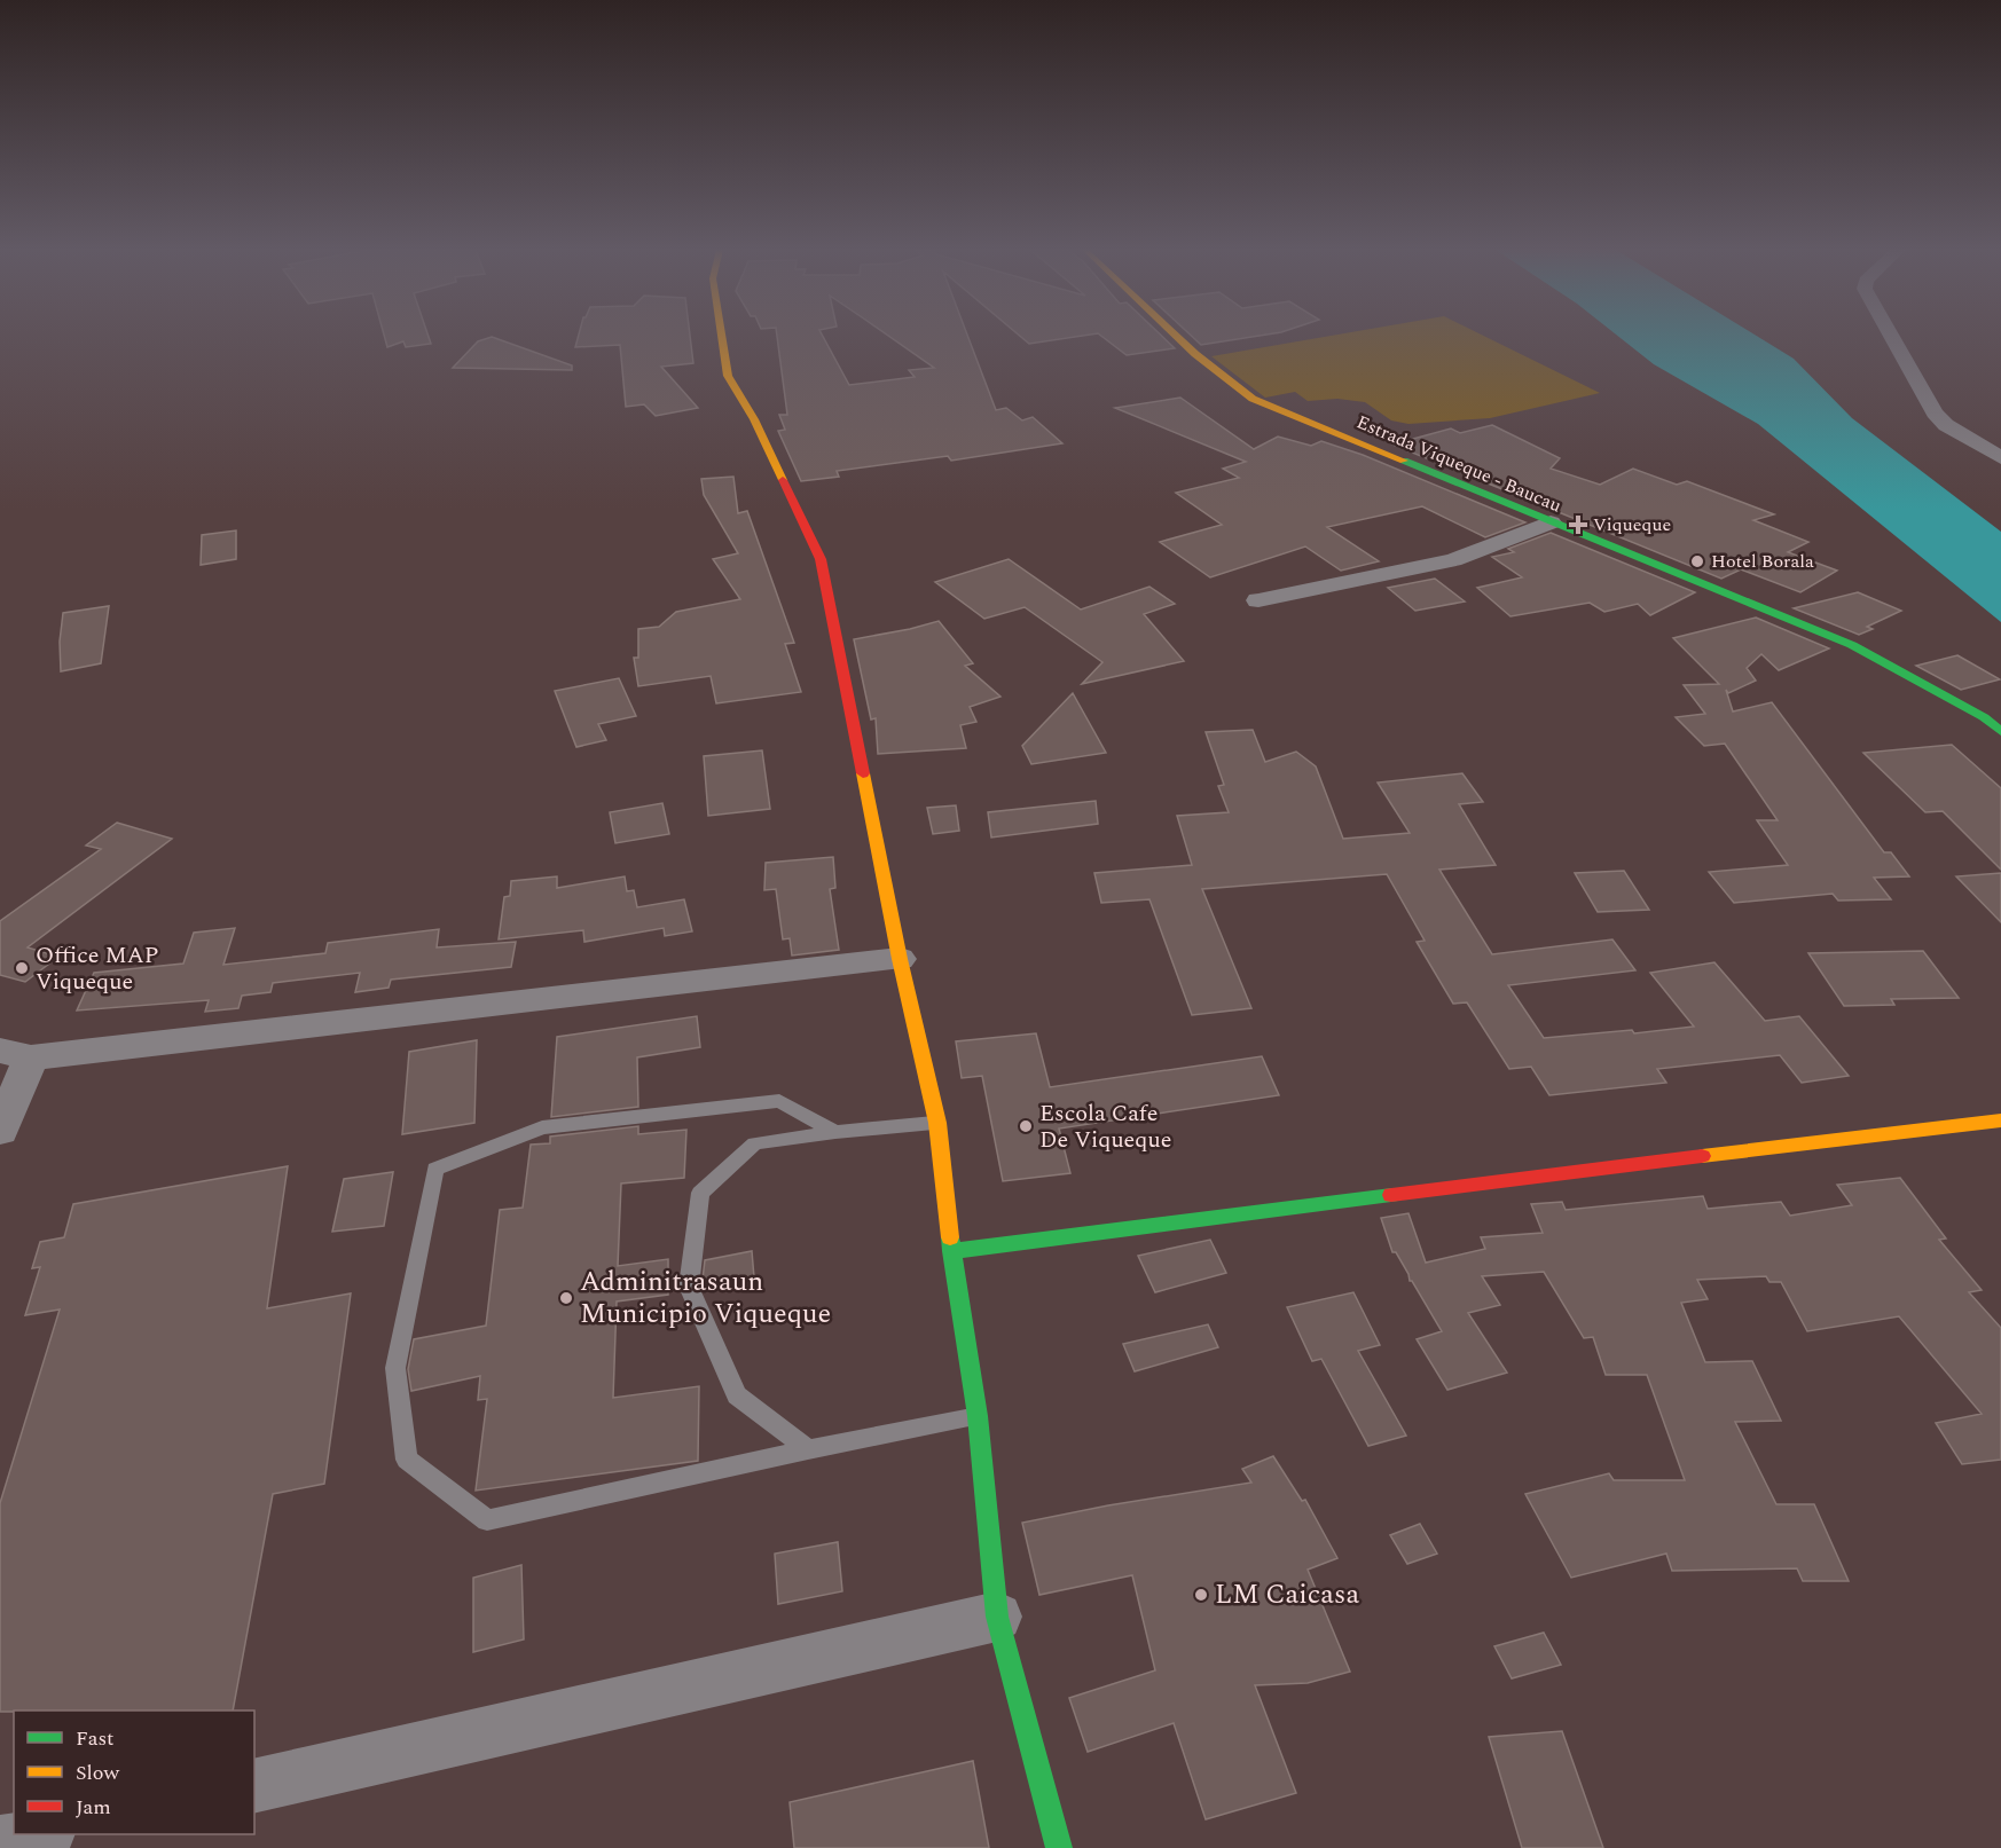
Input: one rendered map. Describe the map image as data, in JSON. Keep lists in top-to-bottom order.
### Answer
{
  "streets": {
    "street": ["Estrada Viqueque - Baucau"]
  },
  "places": {
    "health": ["Viqueque"],
    "other": [
      "Hotel Borala",
      "Office MAP Viqueque",
      "Escola Cafe De Viqueque",
      "Adminitrasaun Municipio Viqueque",
      "LM Caicasa"
    ]
  },
  "legend": ["Fast", "Slow", "Jam"]
}
